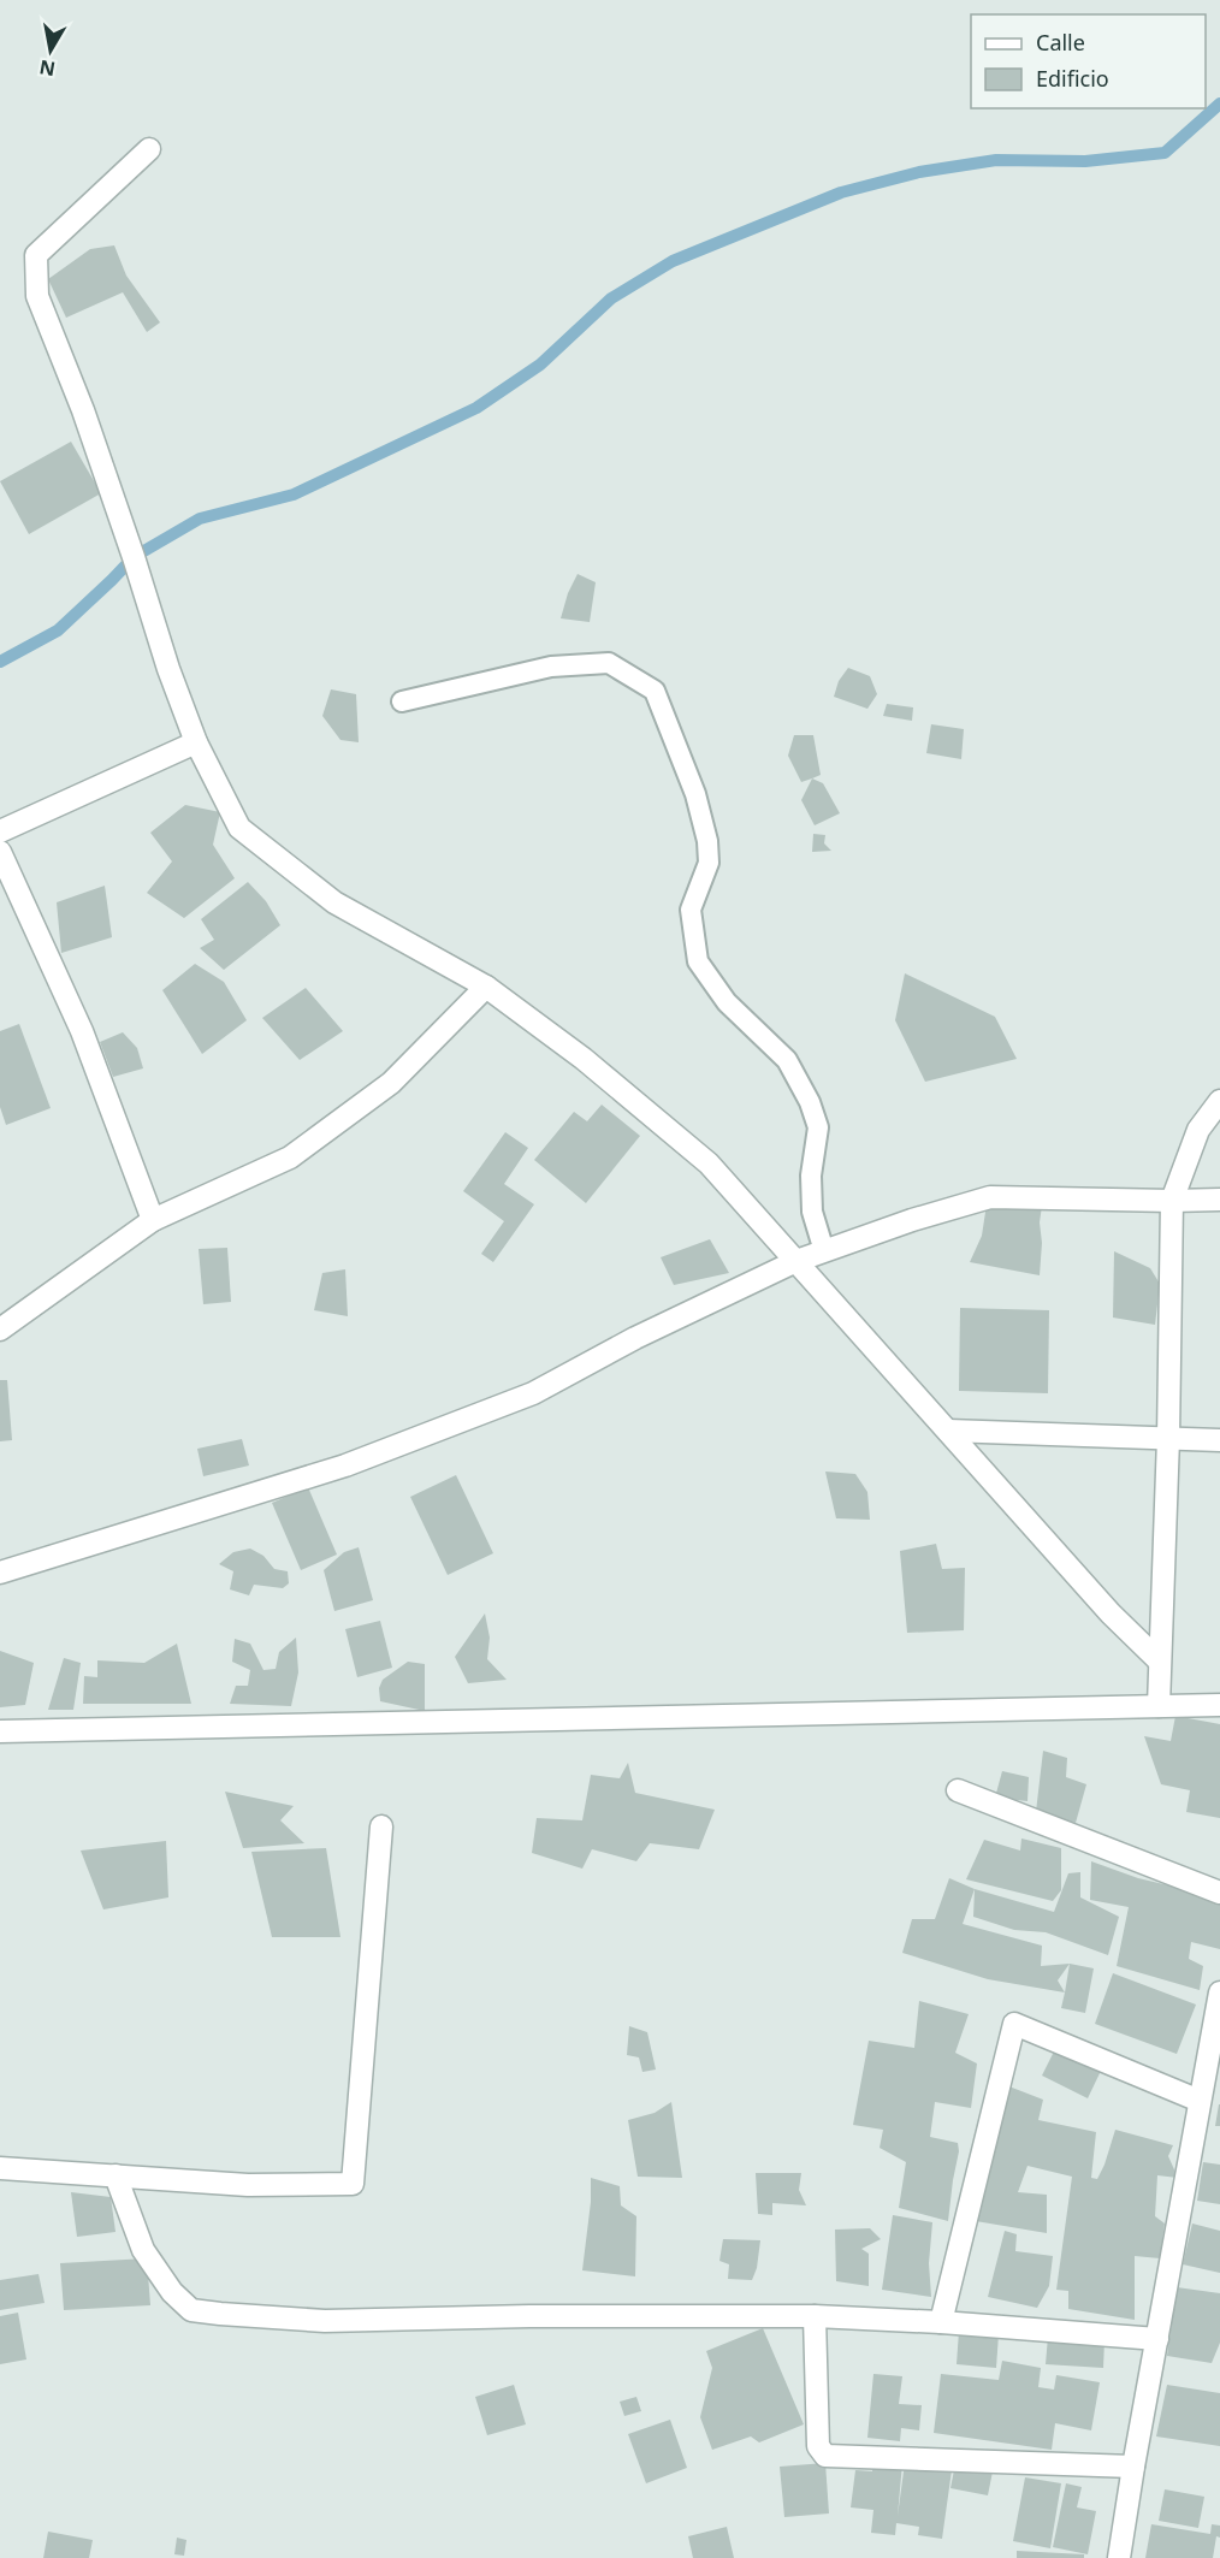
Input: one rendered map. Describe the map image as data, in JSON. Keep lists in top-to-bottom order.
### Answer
{
  "legend": ["Calle", "Edificio"],
  "north": "bottom"
}
